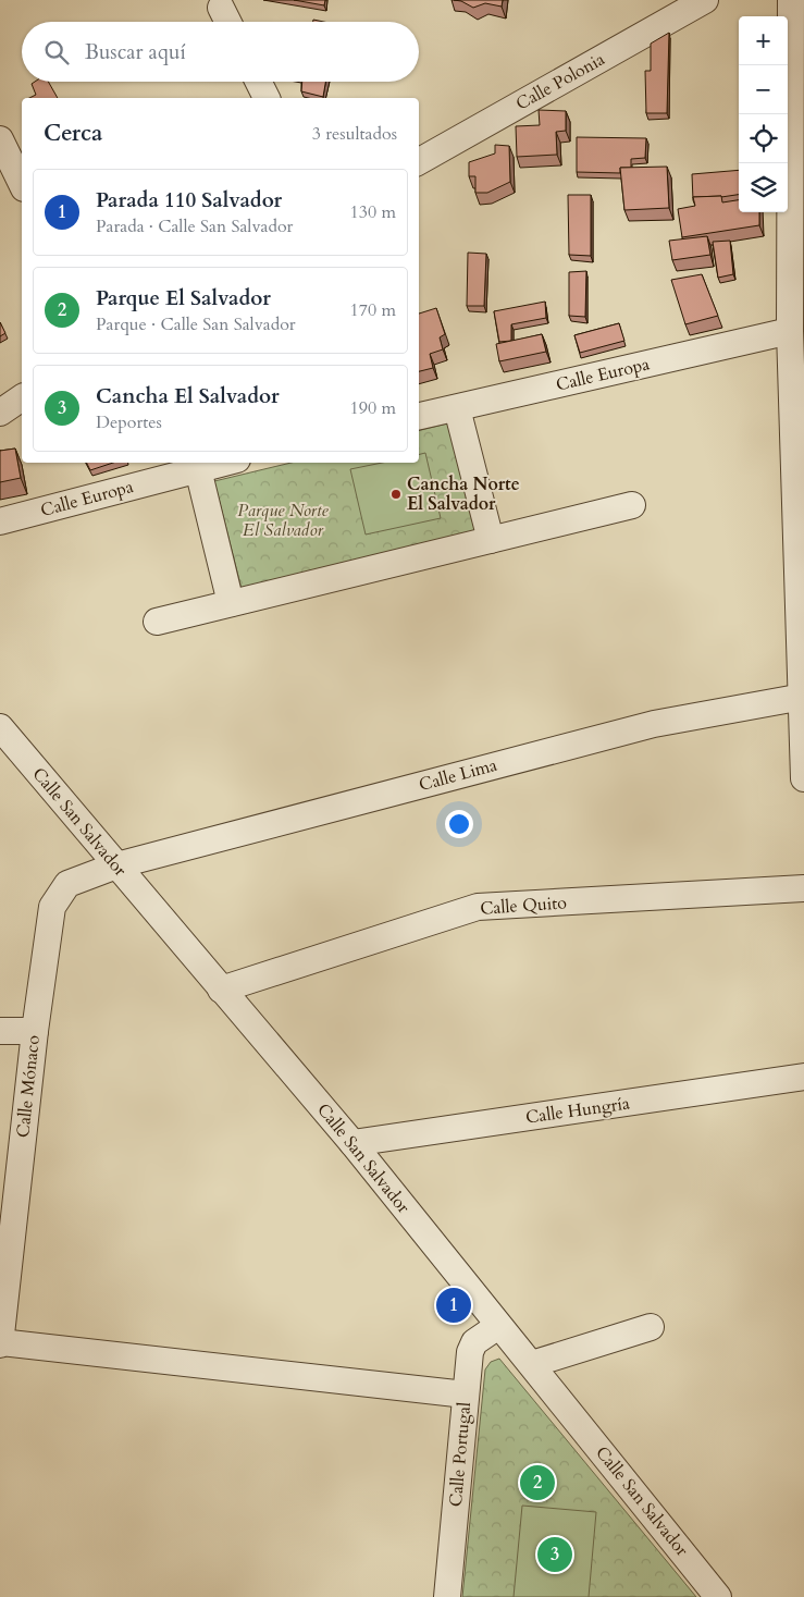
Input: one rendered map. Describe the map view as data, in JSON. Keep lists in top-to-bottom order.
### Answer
{
  "streets": {
    "street": [
      "Calle Polonia",
      "Calle Europa",
      "Calle Lima",
      "Calle San Salvador",
      "Calle Quito",
      "Calle Mónaco",
      "Calle Hungría",
      "Calle Portugal"
    ]
  },
  "crossings": [
    ["Calle Lima", "Calle San Salvador"],
    ["Calle Lima", "Calle Mónaco"],
    ["Calle San Salvador", "Calle Quito"],
    ["Calle San Salvador", "Calle Mónaco"],
    ["Calle San Salvador", "Calle Hungría"],
    ["Calle San Salvador", "Calle Portugal"]
  ],
  "parks": ["Parque Norte El Salvador"],
  "places": ["Cancha Norte El Salvador"],
  "page": {
    "map_buttons": ["+", "−"],
    "search": "Buscar aquí",
    "heading": ["Cerca", "3 resultados"],
    "list": [
      {
        "mark": "1",
        "name": "Parada 110 Salvador",
        "note": "Parada · Calle San Salvador",
        "value": "130 m"
      },
      {
        "mark": "2",
        "name": "Parque El Salvador",
        "note": "Parque · Calle San Salvador",
        "value": "170 m"
      },
      {
        "mark": "3",
        "name": "Cancha El Salvador",
        "note": "Deportes",
        "value": "190 m"
      }
    ],
    "pins": ["1", "2", "3"]
  }
}
